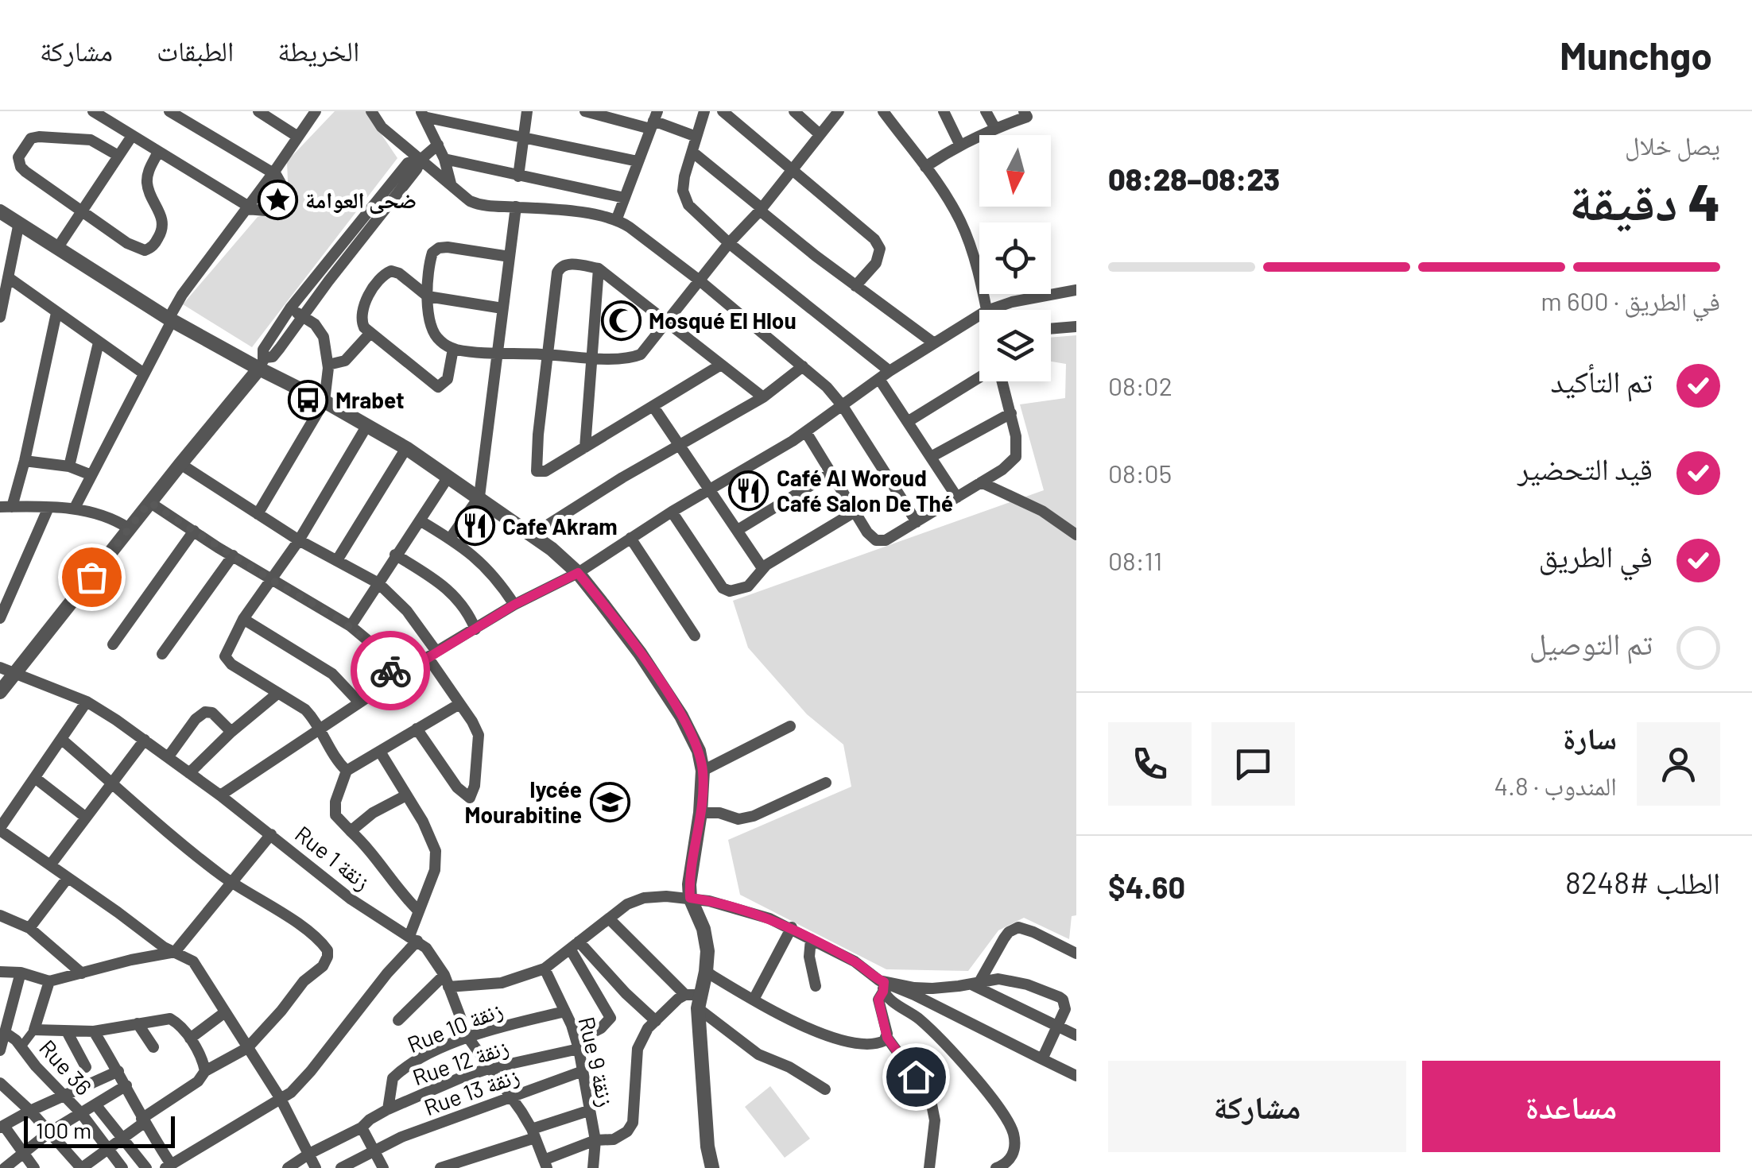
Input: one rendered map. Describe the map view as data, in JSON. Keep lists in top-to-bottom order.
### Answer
{
  "streets": {
    "street": [
      "Rue 1 زنقة",
      "Rue 10 زنقة",
      "Rue 12 زنقة",
      "Rue 9 زنقة",
      "Rue 36",
      "Rue 13 زنقة"
    ]
  },
  "crossings": [
    ["Rue 1 زنقة", "Rue 10 زنقة"],
    ["Rue 1 زنقة", "Rue 12 زنقة"],
    ["Rue 1 زنقة", "Rue 13 زنقة"],
    ["Rue 10 زنقة", "Rue 12 زنقة"],
    ["Rue 10 زنقة", "Rue 9 زنقة"],
    ["Rue 12 زنقة", "Rue 9 زنقة"],
    ["Rue 9 زنقة", "Rue 13 زنقة"]
  ],
  "places": {
    "place": ["ضحى العوامة"],
    "mosque": ["Mosqué El Hlou"],
    "bus stop": ["Mrabet"],
    "restaurant": ["Café Al Woroud Café Salon De Thé", "Cafe Akram"],
    "school or university": ["lycée Mourabitine"]
  },
  "scale_bar": "100 m",
  "north": "bottom",
  "page": {
    "header": "Munchgo",
    "nav": ["الخريطة", "الطبقات", "مشاركة"],
    "heading": ["4 دقيقة", "يصل خلال", "08:23–08:28"],
    "panel": [
      "سارة",
      "المندوب · 4.8",
      "الطلب #8248",
      "$4.60"
    ],
    "bar": "في الطريق · 600 m",
    "list": [
      ["تم التأكيد", "08:02"],
      ["قيد التحضير", "08:05"],
      ["في الطريق", "08:11"],
      "تم التوصيل"
    ],
    "buttons": ["مساعدة", "مشاركة"],
    "scale": "100 m"
  }
}
